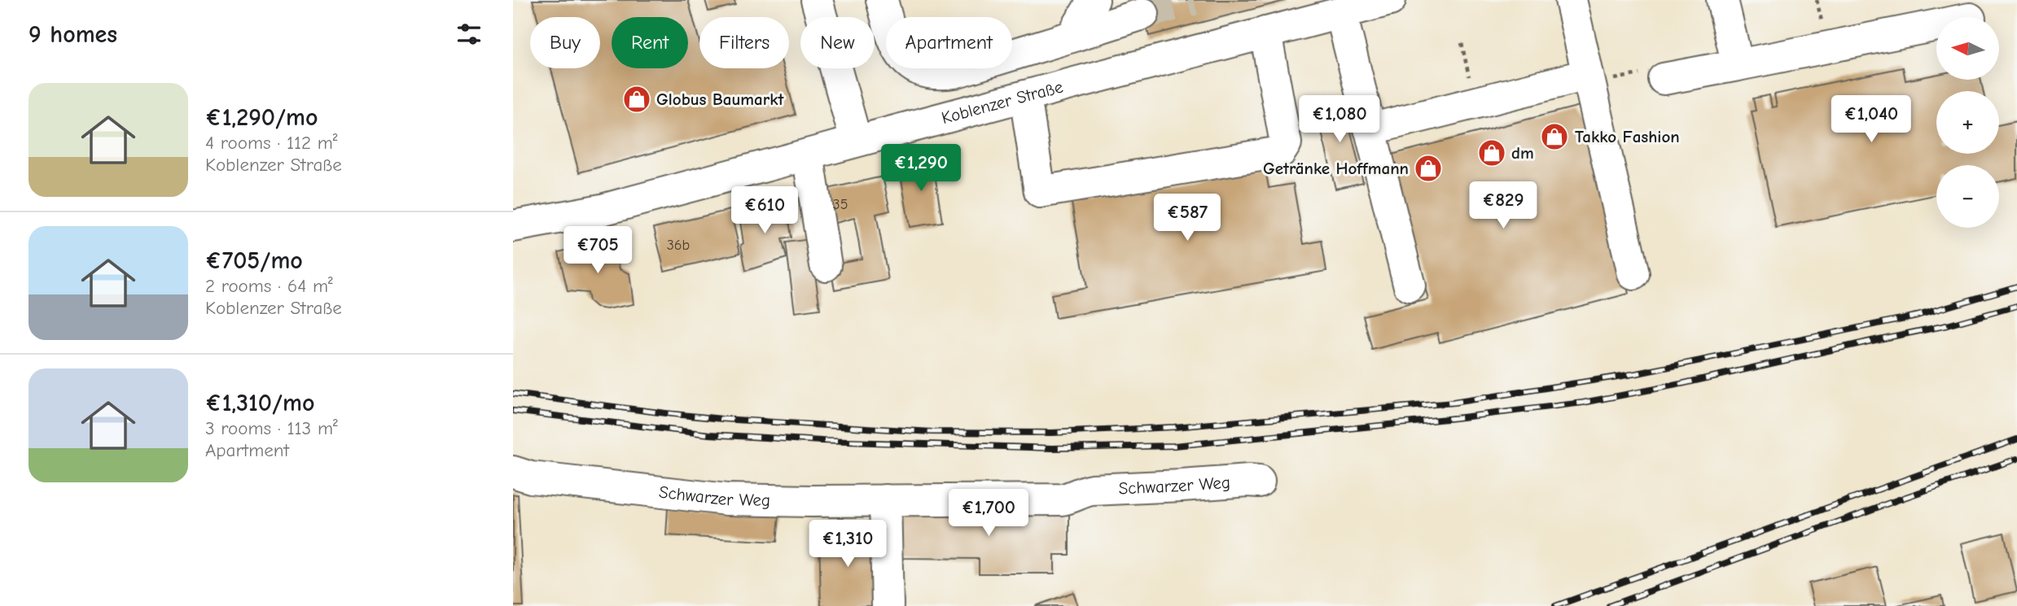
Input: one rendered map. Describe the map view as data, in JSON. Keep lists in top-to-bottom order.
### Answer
{
  "streets": {
    "street": ["Koblenzer Straße", "Schwarzer Weg"]
  },
  "places": {
    "shop": [
      "Globus Baumarkt",
      "Takko Fashion",
      "dm",
      "Getränke Hoffmann"
    ]
  },
  "house_numbers": ["35", "36b"],
  "north": "left",
  "page": {
    "heading": "9 homes",
    "map_buttons": ["+", "−"],
    "chip": [
      "Buy",
      "Rent",
      "Filters",
      "New",
      "Apartment"
    ],
    "list": [
      {
        "name": "€1,290/mo",
        "note": "4 rooms · 112 m² · Koblenzer Straße"
      },
      {
        "name": "€705/mo",
        "note": "2 rooms · 64 m² · Koblenzer Straße"
      },
      {
        "name": "€1,310/mo",
        "note": "3 rooms · 113 m² · Apartment"
      }
    ],
    "price": [
      "€1,080",
      "€1,040",
      "€1,290",
      "€829",
      "€610",
      "€587",
      "€705",
      "€1,700",
      "€1,310"
    ]
  }
}
